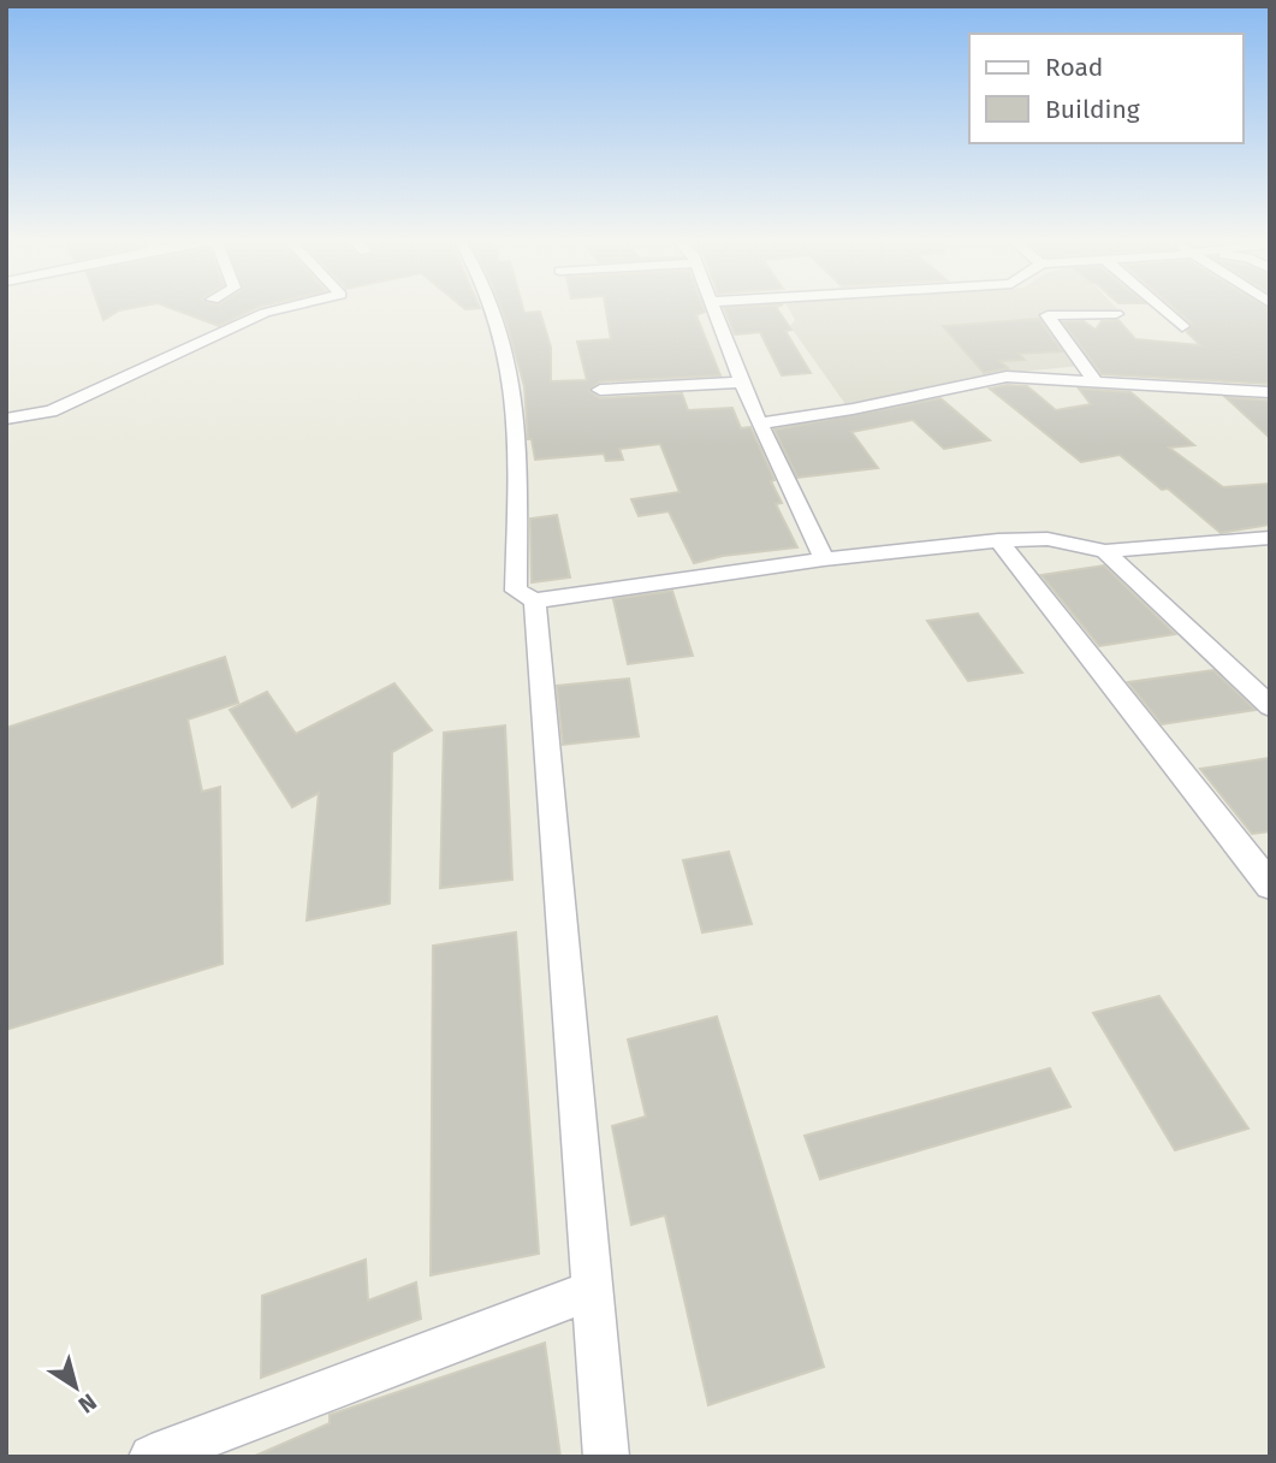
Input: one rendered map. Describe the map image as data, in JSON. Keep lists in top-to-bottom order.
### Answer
{
  "legend": ["Road", "Building"],
  "north": "bottom right"
}
